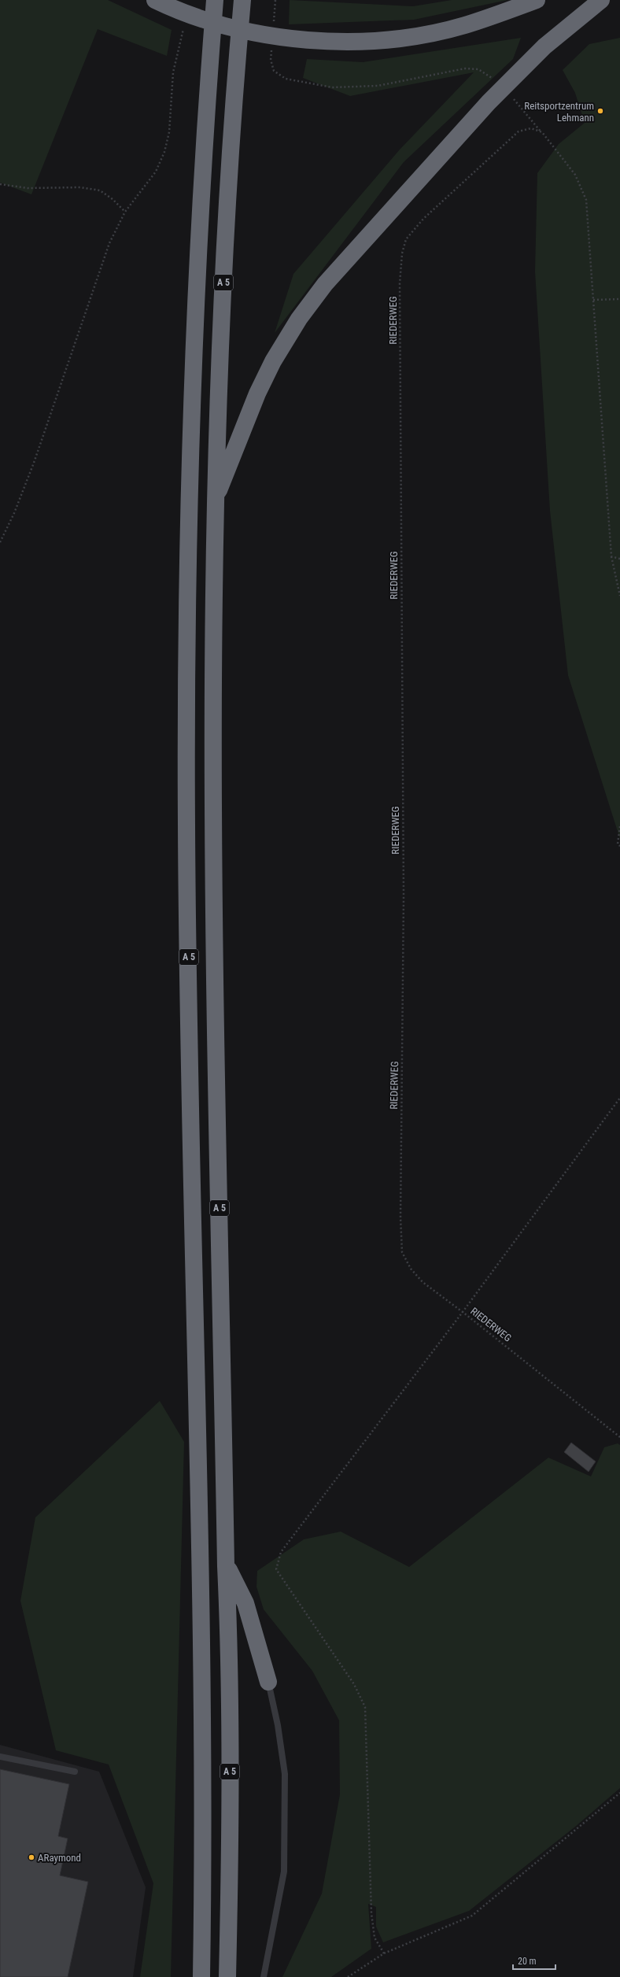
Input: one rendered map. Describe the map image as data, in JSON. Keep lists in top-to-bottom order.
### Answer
{
  "streets": {
    "highway": ["A 5"],
    "path": ["RIEDERWEG"]
  },
  "places": ["Reitsportzentrum Lehmann", "ARaymond"],
  "scale_bar": "20 m"
}
